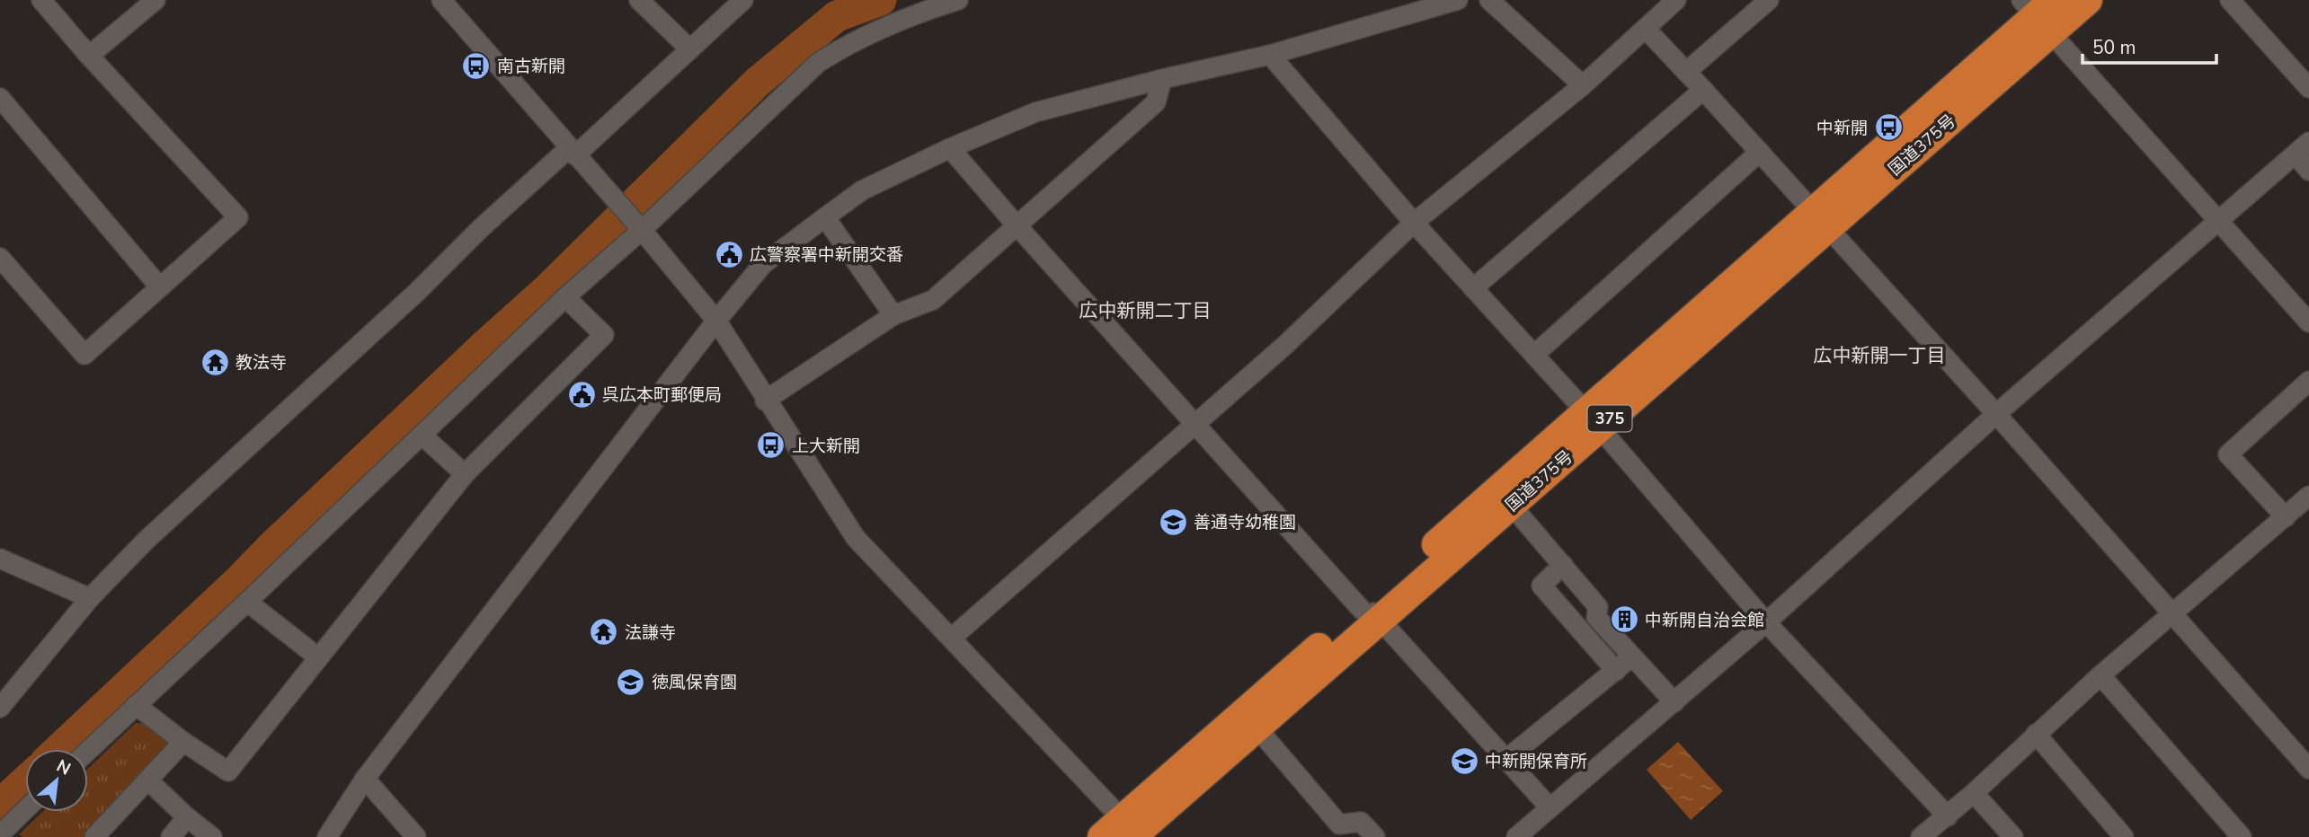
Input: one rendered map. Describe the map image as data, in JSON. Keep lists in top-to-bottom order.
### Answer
{
  "streets": {
    "highway": ["国道375号", "375"]
  },
  "districts": ["広中新開二丁目", "広中新開一丁目"],
  "places": {
    "bus stop": ["南古新開", "中新開", "上大新開"],
    "public building": ["広警察署中新開交番", "呉広本町郵便局"],
    "temple": ["教法寺", "法謙寺"],
    "school or university": ["善通寺幼稚園", "徳風保育園", "中新開保育所"],
    "building": ["中新開自治会館"]
  },
  "scale_bar": "50 m",
  "north": "top right"
}
